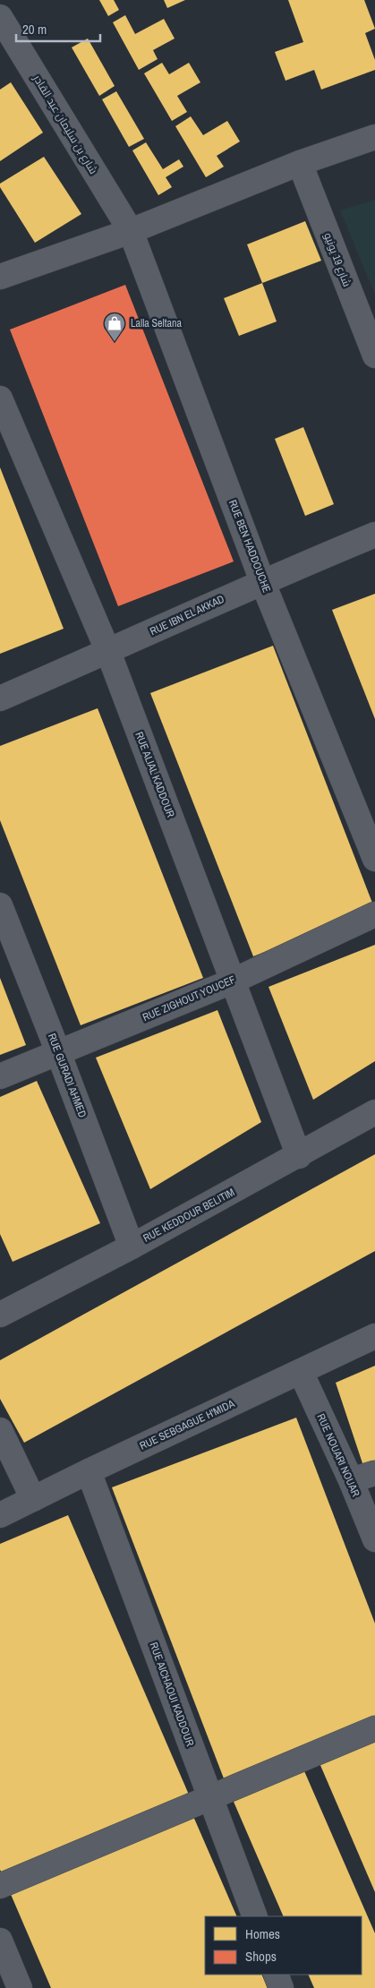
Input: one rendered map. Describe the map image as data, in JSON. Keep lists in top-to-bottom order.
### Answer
{
  "streets": {
    "street": [
      "شارع بن سليمان عبد القادر",
      "شارع 19 يونيو",
      "RUE BEN HADDOUCHE",
      "RUE IBN EL AKKAD",
      "RUE ALIAL KADDOUR",
      "RUE ZIGHOUT YOUCEF",
      "RUE GURADI AHMED",
      "RUE KEDDOUR BELITIM",
      "RUE SEBGAGUE H'MIDA",
      "RUE NOUARI NOUAR",
      "RUE AICHAOUI KADDOUR"
    ]
  },
  "crossings": [
    ["شارع بن سليمان عبد القادر", "RUE BEN HADDOUCHE"],
    ["RUE BEN HADDOUCHE", "RUE IBN EL AKKAD"],
    ["RUE IBN EL AKKAD", "RUE ALIAL KADDOUR"],
    ["RUE ALIAL KADDOUR", "RUE ZIGHOUT YOUCEF"],
    ["RUE ALIAL KADDOUR", "RUE KEDDOUR BELITIM"],
    ["RUE ZIGHOUT YOUCEF", "RUE GURADI AHMED"],
    ["RUE GURADI AHMED", "RUE KEDDOUR BELITIM"],
    ["RUE SEBGAGUE H'MIDA", "RUE NOUARI NOUAR"],
    ["RUE SEBGAGUE H'MIDA", "RUE AICHAOUI KADDOUR"]
  ],
  "places": {
    "shop": ["Lalla Seltana"]
  },
  "legend": ["Homes", "Shops"],
  "scale_bar": "20 m"
}
